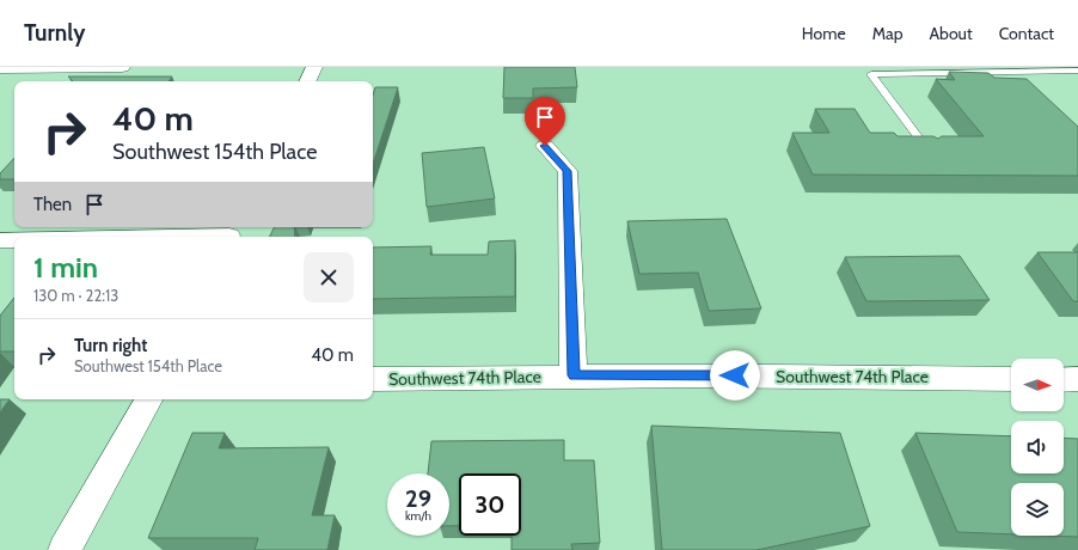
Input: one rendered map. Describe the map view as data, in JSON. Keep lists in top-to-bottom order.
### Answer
{
  "streets": {
    "street": ["Southwest 74th Place"]
  },
  "north": "right",
  "page": {
    "header": "Turnly",
    "nav": [
      "Home",
      "Map",
      "About",
      "Contact"
    ],
    "turn": ["40 m", "Southwest 154th Place"],
    "then": "Then",
    "heading": ["1 min", "130 m · 22:13"],
    "list": [
      {
        "name": "Turn right",
        "note": "Southwest 154th Place",
        "value": "40 m"
      }
    ],
    "speed": "29 km/h",
    "limit": "30"
  }
}
